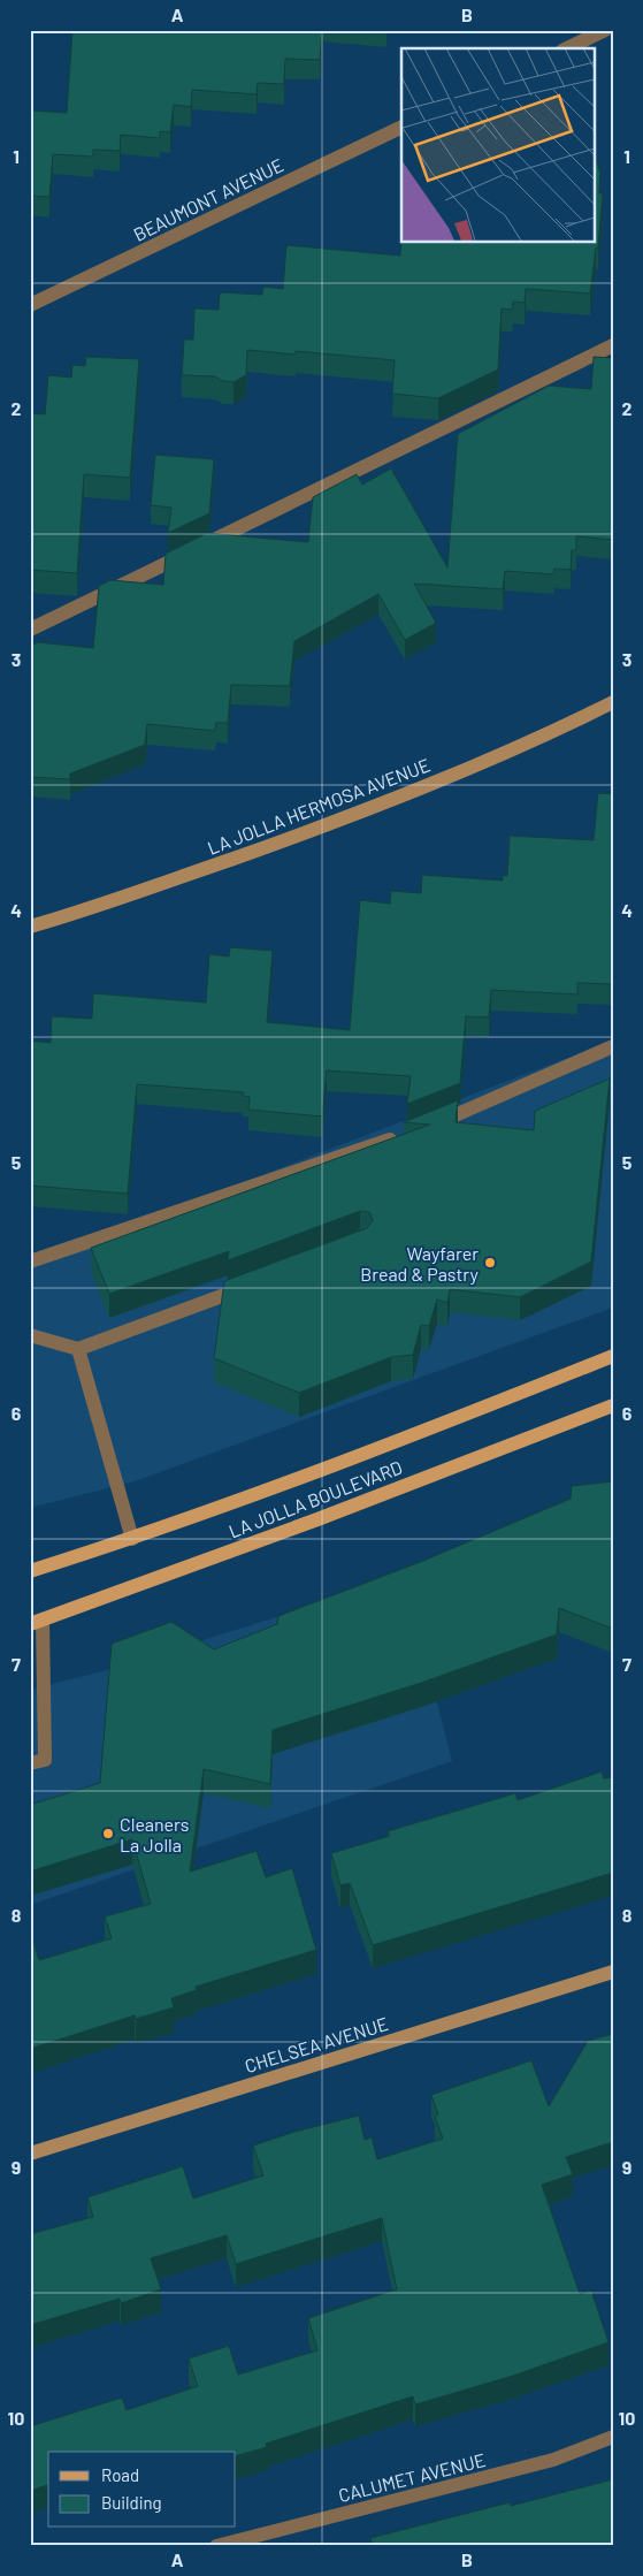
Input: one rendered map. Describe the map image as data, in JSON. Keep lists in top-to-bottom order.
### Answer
{
  "streets": {
    "main road": ["LA JOLLA BOULEVARD"],
    "street": [
      "BEAUMONT AVENUE",
      "LA JOLLA HERMOSA AVENUE",
      "CHELSEA AVENUE",
      "CALUMET AVENUE"
    ]
  },
  "places": ["Wayfarer Bread & Pastry", "Cleaners La Jolla"],
  "legend": ["Road", "Building"],
  "grid": {
    "columns": ["A", "B"],
    "rows": [
      "1",
      "2",
      "3",
      "4",
      "5",
      "6",
      "7",
      "8",
      "9",
      "10"
    ]
  }
}
